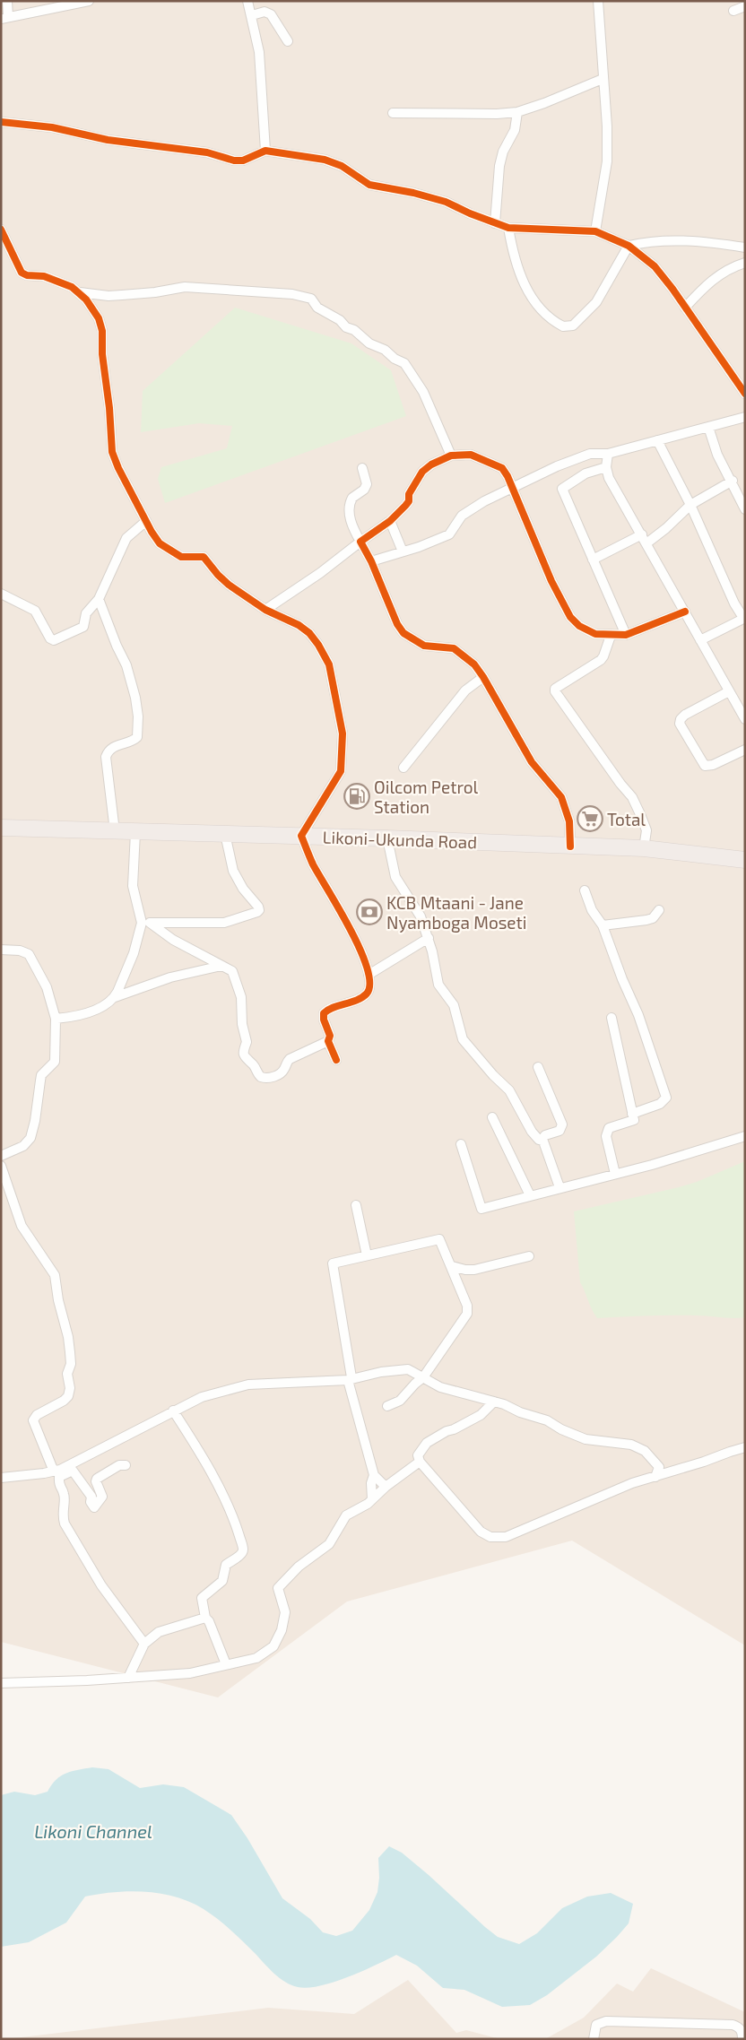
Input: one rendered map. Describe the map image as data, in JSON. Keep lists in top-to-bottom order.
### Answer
{
  "streets": {
    "highway": ["Likoni-Ukunda Road"]
  },
  "water": ["Likoni Channel"],
  "places": {
    "fuel station": ["Oilcom Petrol Station"],
    "supermarket": ["Total"],
    "bank": ["KCB Mtaani - Jane Nyamboga Moseti"]
  }
}
